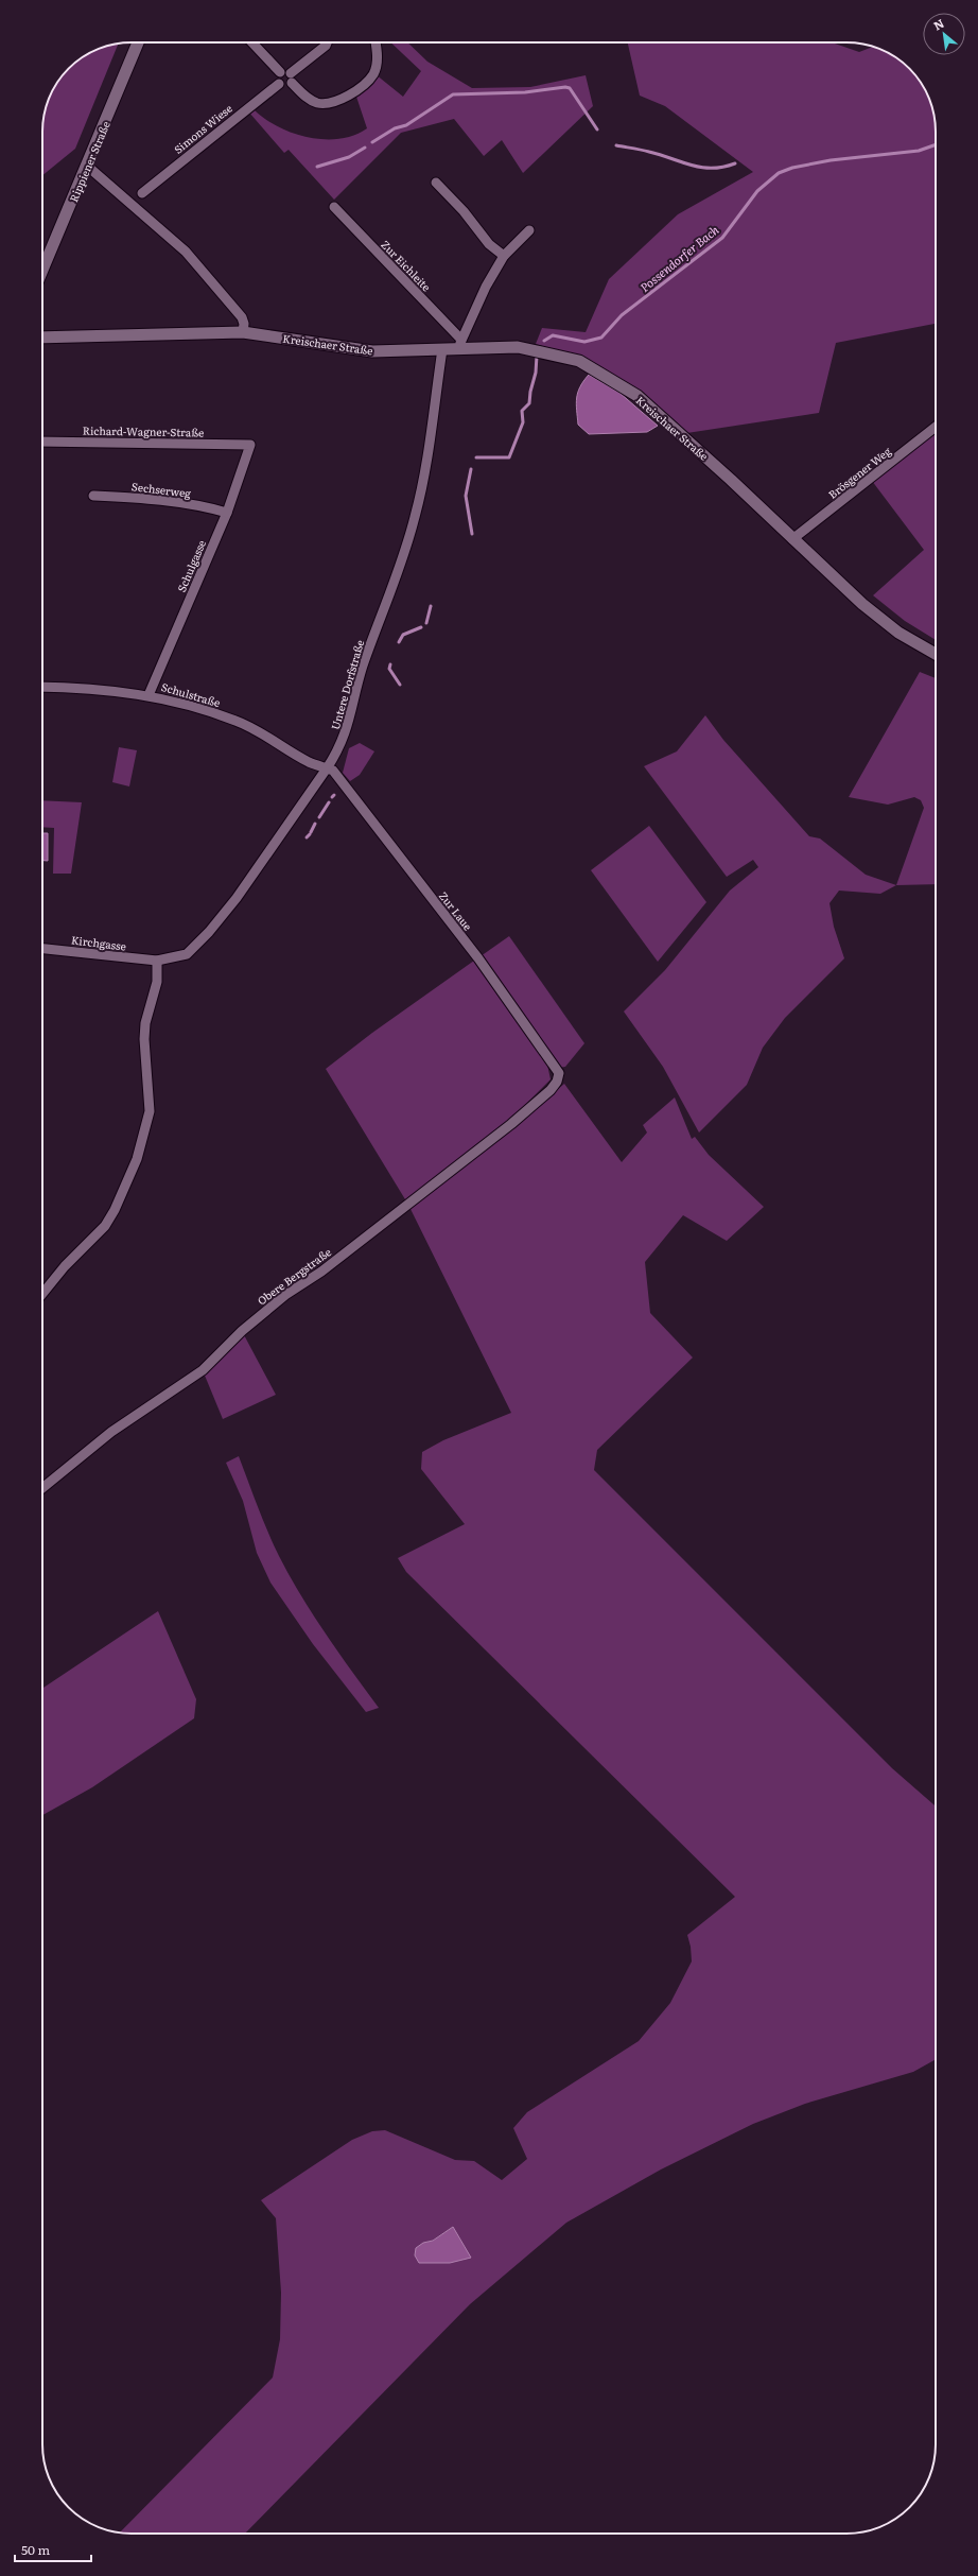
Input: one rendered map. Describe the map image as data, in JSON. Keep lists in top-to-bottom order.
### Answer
{
  "streets": {
    "main road": ["Rippiener Straße", "Kreischaer Straße"],
    "street": [
      "Simons Wiese",
      "Zur Eichleite",
      "Richard-Wagner-Straße",
      "Brösgener Weg",
      "Sechserweg",
      "Schulgasse",
      "Untere Dorfstraße",
      "Schulstraße",
      "Zur Laue",
      "Kirchgasse",
      "Obere Bergstraße"
    ]
  },
  "crossings": [
    ["Zur Eichleite", "Kreischaer Straße"],
    ["Kreischaer Straße", "Brösgener Weg"],
    ["Kreischaer Straße", "Untere Dorfstraße"],
    ["Richard-Wagner-Straße", "Schulgasse"],
    ["Sechserweg", "Schulgasse"],
    ["Schulgasse", "Schulstraße"],
    ["Untere Dorfstraße", "Schulstraße"],
    ["Untere Dorfstraße", "Zur Laue"],
    ["Untere Dorfstraße", "Kirchgasse"],
    ["Schulstraße", "Zur Laue"],
    ["Zur Laue", "Obere Bergstraße"]
  ],
  "water": ["Possendorfer Bach"],
  "scale_bar": "50 m",
  "north": "top left"
}
